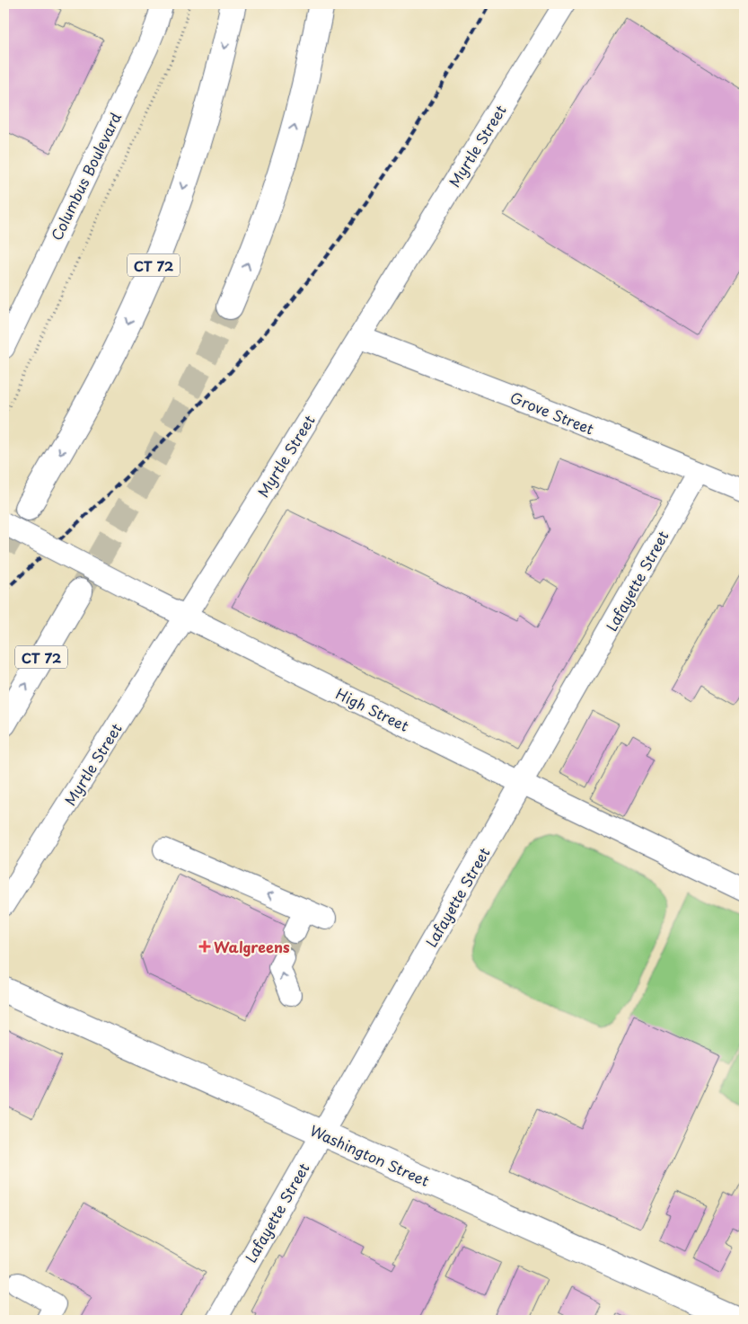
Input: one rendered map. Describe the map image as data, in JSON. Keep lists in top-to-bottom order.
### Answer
{
  "streets": {
    "main road": ["CT 72", "Washington Street"],
    "street": [
      "Myrtle Street",
      "Columbus Boulevard",
      "Grove Street",
      "Lafayette Street",
      "High Street"
    ]
  },
  "crossings": [
    ["Myrtle Street", "Grove Street"],
    ["Myrtle Street", "High Street"],
    ["Grove Street", "Lafayette Street"],
    ["Lafayette Street", "High Street"],
    ["Lafayette Street", "Washington Street"]
  ],
  "places": {
    "health": ["Walgreens"]
  }
}
